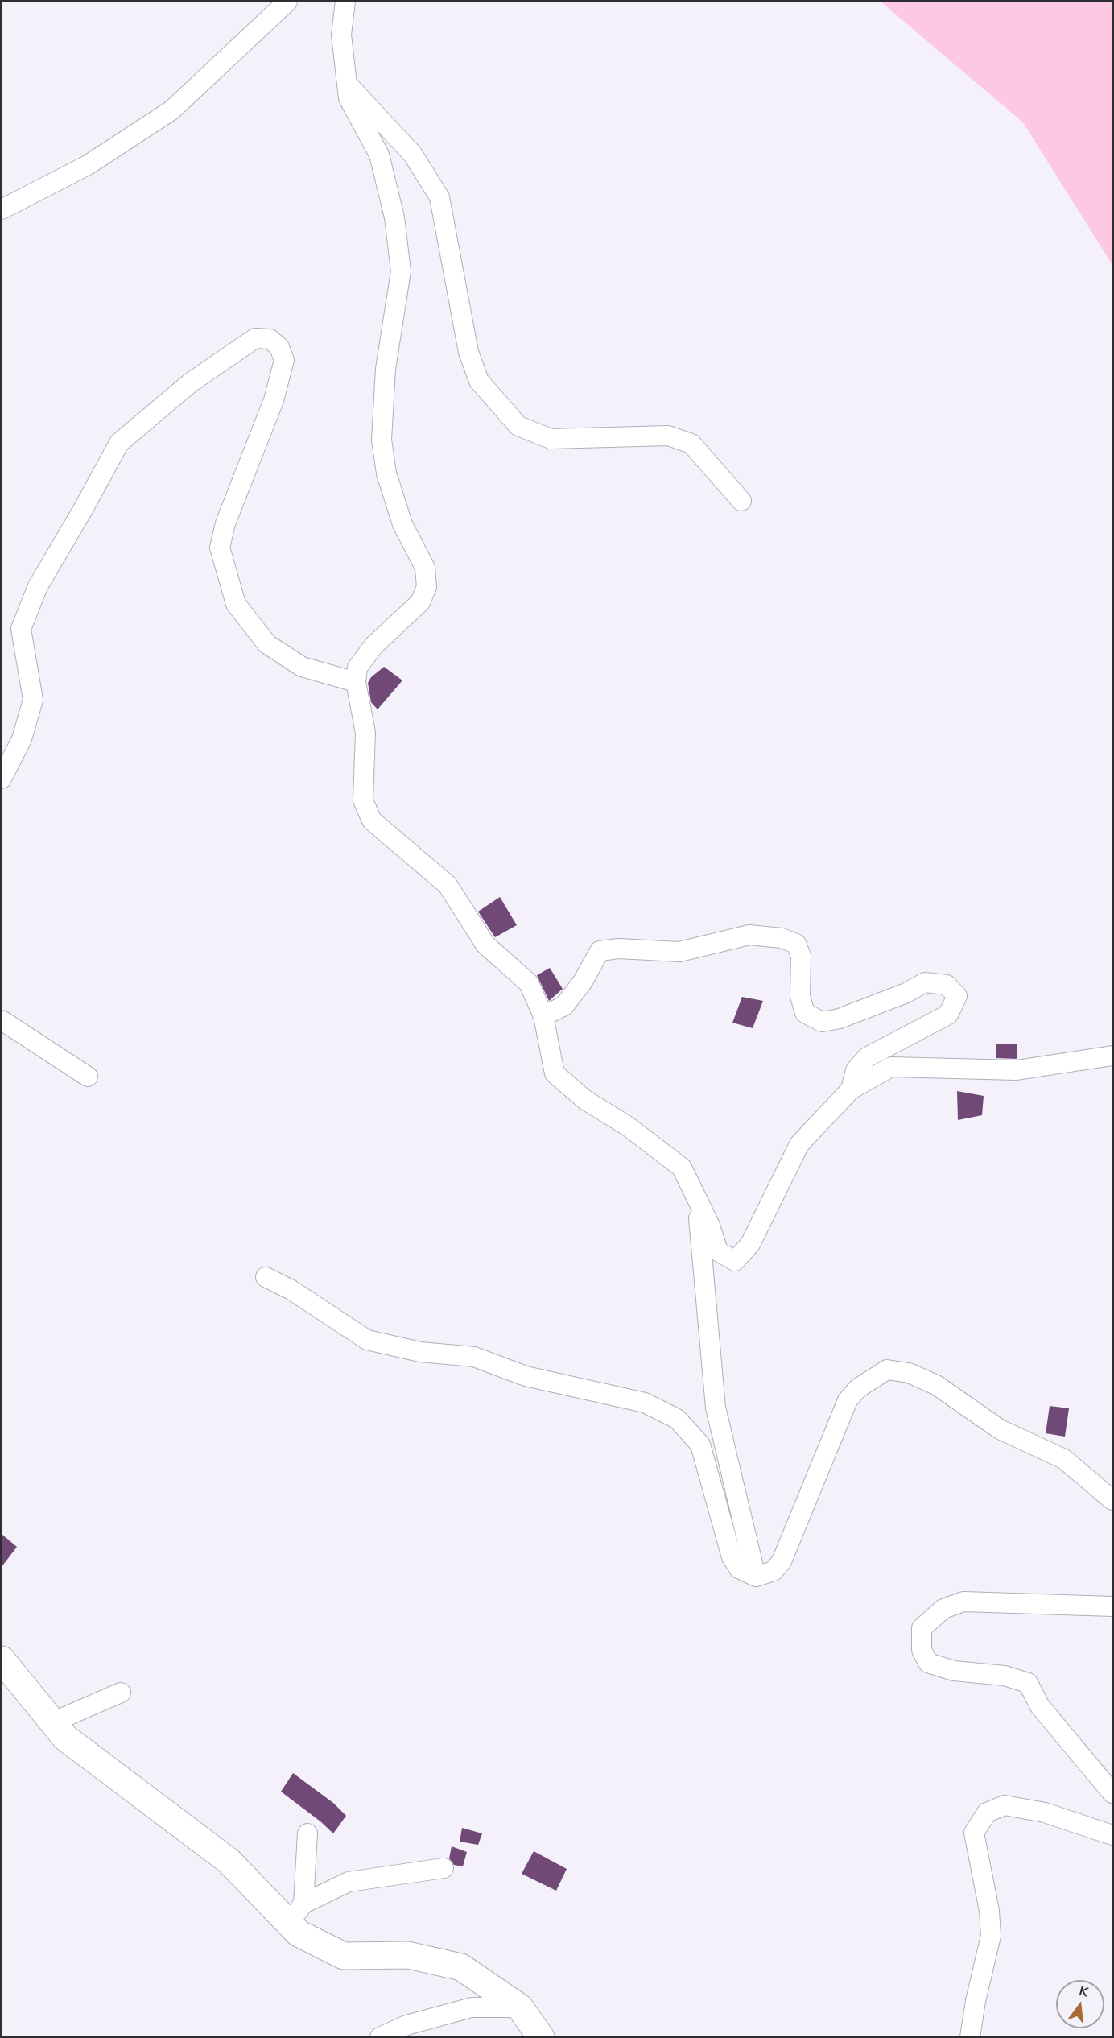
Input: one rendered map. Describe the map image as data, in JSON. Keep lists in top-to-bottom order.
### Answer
{
  "north": "top"
}
